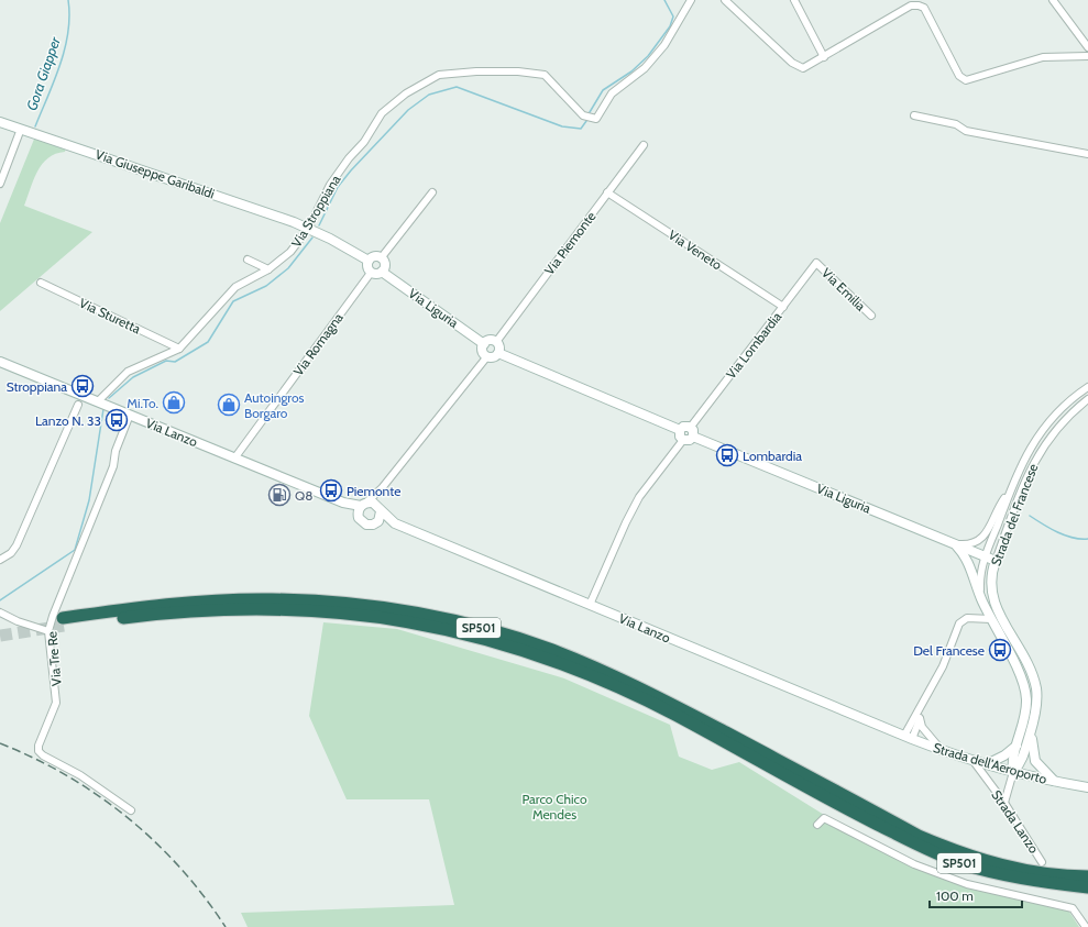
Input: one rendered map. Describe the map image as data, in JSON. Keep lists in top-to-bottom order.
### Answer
{
  "streets": {
    "highway": ["SP501"],
    "street": [
      "Via Giuseppe Garibaldi",
      "Via Stroppiana",
      "Via Piemonte",
      "Via Veneto",
      "Via Emilia",
      "Via Liguria",
      "Via Sturetta",
      "Via Romagna",
      "Via Lombardia",
      "Via Lanzo",
      "Strada del Francese",
      "Via Tre Re",
      "Strada dell'Aeroporto",
      "Strada Lanzo"
    ]
  },
  "crossings": [
    ["Via Giuseppe Garibaldi", "Via Stroppiana"],
    ["Via Stroppiana", "Via Sturetta"],
    ["Via Stroppiana", "Via Lanzo"],
    ["Via Piemonte", "Via Veneto"],
    ["Via Piemonte", "Via Liguria"],
    ["Via Veneto", "Via Lombardia"],
    ["Via Emilia", "Via Lombardia"],
    ["Via Liguria", "Via Romagna"],
    ["Via Liguria", "Via Lombardia"],
    ["Via Liguria", "Strada del Francese"],
    ["Via Romagna", "Via Lanzo"],
    ["Via Lanzo", "Via Tre Re"],
    ["Via Lanzo", "Strada dell'Aeroporto"],
    ["Strada del Francese", "Strada dell'Aeroporto"],
    ["Strada del Francese", "Strada Lanzo"],
    ["Strada dell'Aeroporto", "Strada Lanzo"]
  ],
  "water": ["Gora Giapper"],
  "parks": ["Parco Chico Mendes"],
  "places": {
    "bus stop": [
      "Stroppiana",
      "Lanzo N. 33",
      "Lombardia",
      "Piemonte",
      "Del Francese"
    ],
    "shop": ["Mi.To.", "Autoingros Borgaro"],
    "fuel station": ["Q8"]
  },
  "scale_bar": "100 m"
}
